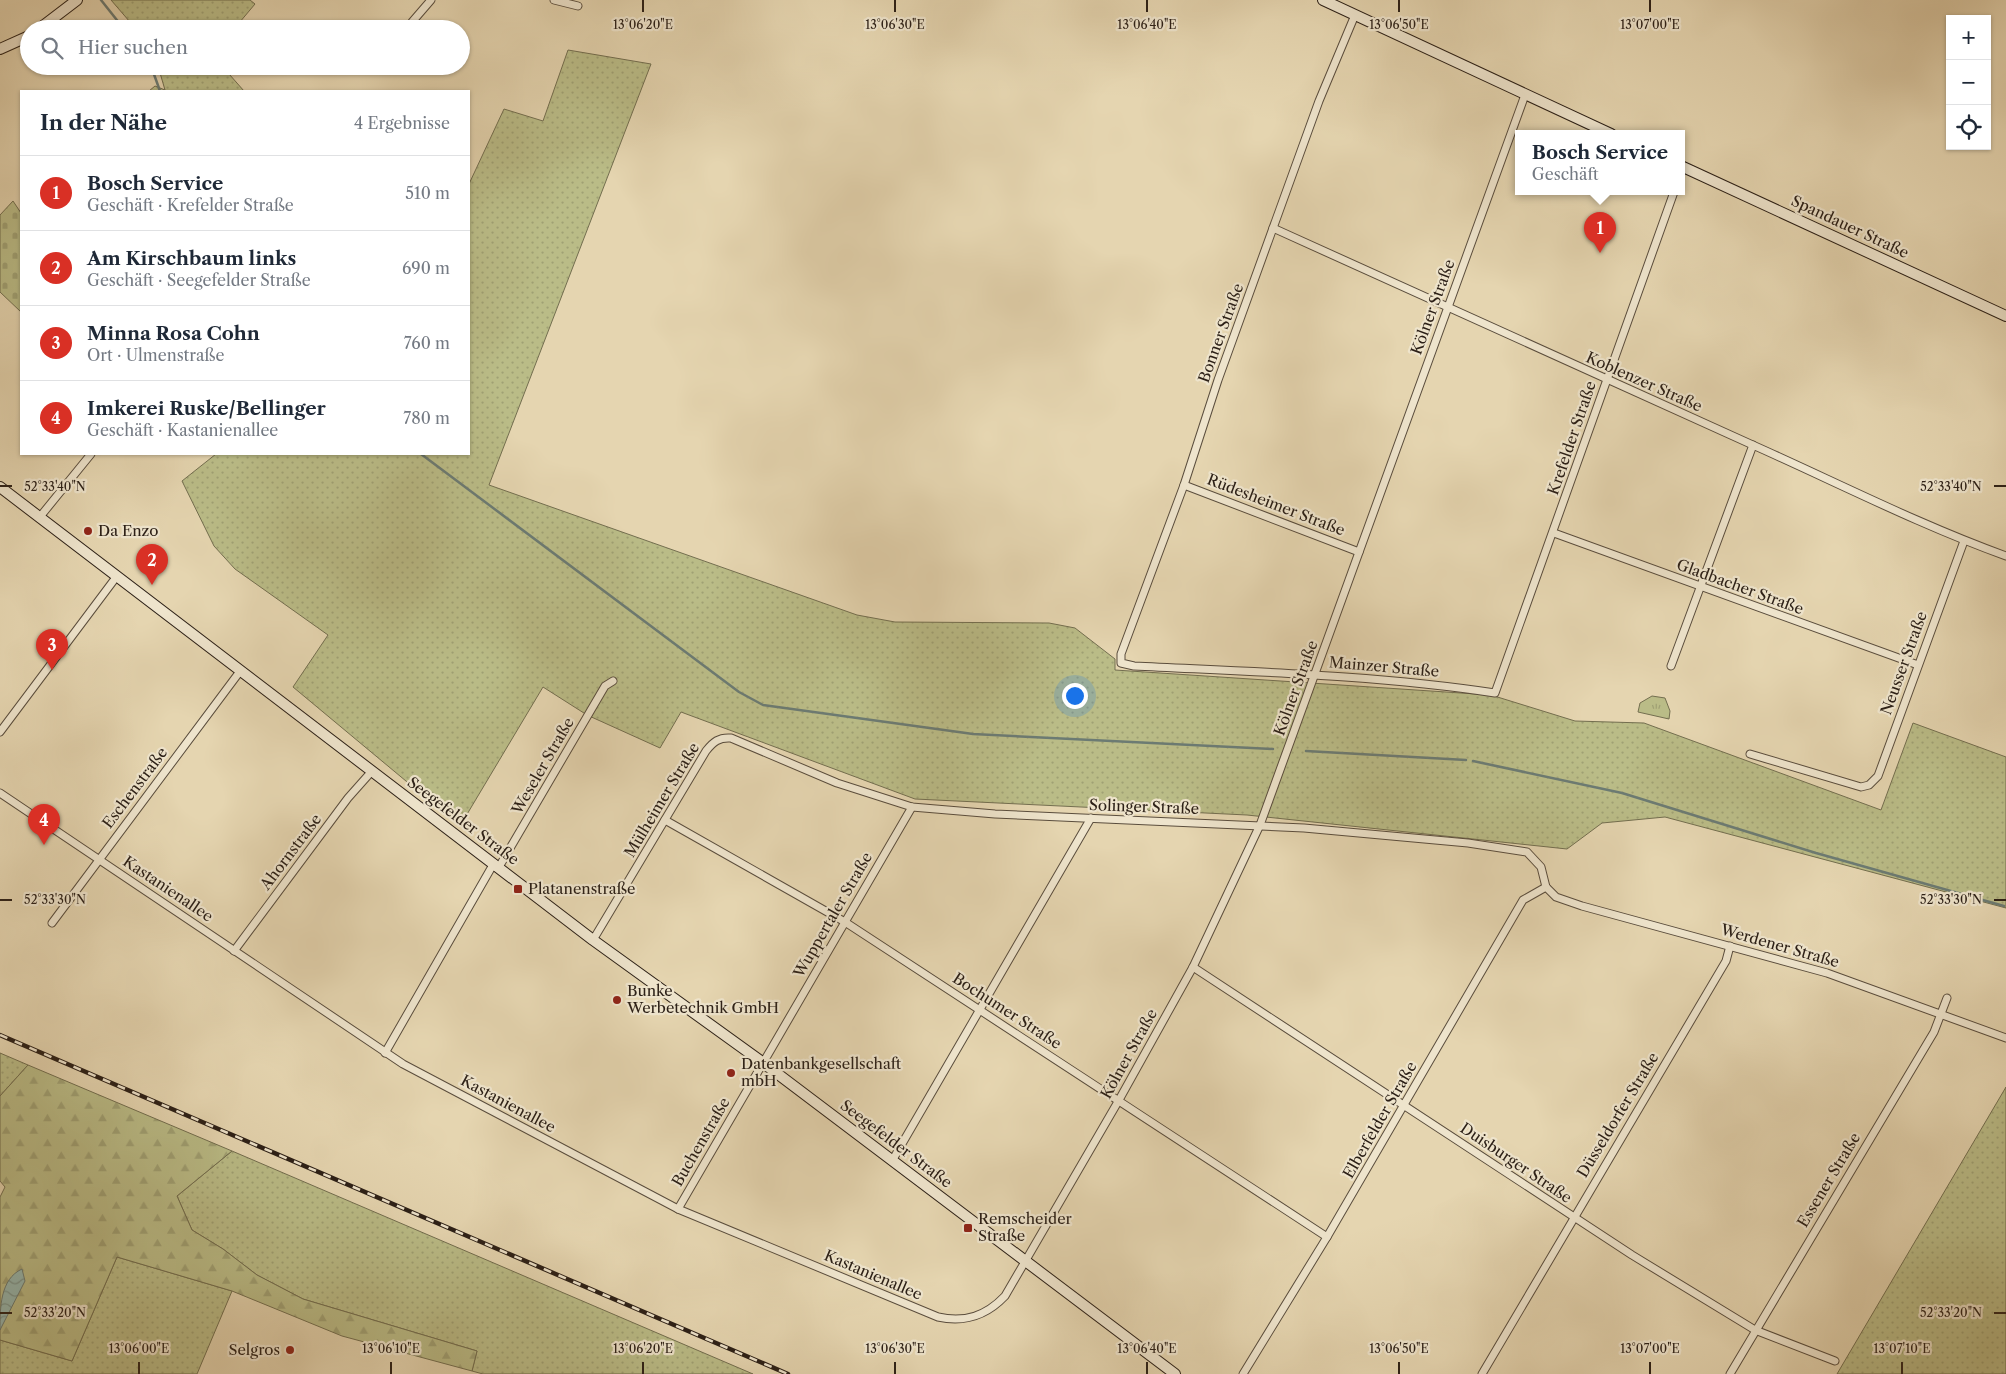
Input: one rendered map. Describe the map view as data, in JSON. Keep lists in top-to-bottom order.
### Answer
{
  "streets": {
    "street": [
      "Spandauer Straße",
      "Kölner Straße",
      "Bonner Straße",
      "Koblenzer Straße",
      "Krefelder Straße",
      "Rüdesheimer Straße",
      "Gladbacher Straße",
      "Neusser Straße",
      "Mainzer Straße",
      "Weseler Straße",
      "Eschenstraße",
      "Mülheimer Straße",
      "Solinger Straße",
      "Seegefelder Straße",
      "Ahornstraße",
      "Kastanienallee",
      "Wuppertaler Straße",
      "Werdener Straße",
      "Bochumer Straße",
      "Düsseldorfer Straße",
      "Elberfelder Straße",
      "Buchenstraße",
      "Duisburger Straße",
      "Essener Straße"
    ]
  },
  "crossings": [
    ["Kölner Straße", "Koblenzer Straße"],
    ["Kölner Straße", "Rüdesheimer Straße"],
    ["Kölner Straße", "Mainzer Straße"],
    ["Kölner Straße", "Solinger Straße"],
    ["Kölner Straße", "Seegefelder Straße"],
    ["Kölner Straße", "Kastanienallee"],
    ["Kölner Straße", "Bochumer Straße"],
    ["Kölner Straße", "Duisburger Straße"],
    ["Bonner Straße", "Koblenzer Straße"],
    ["Bonner Straße", "Rüdesheimer Straße"],
    ["Bonner Straße", "Mainzer Straße"],
    ["Koblenzer Straße", "Krefelder Straße"],
    ["Koblenzer Straße", "Neusser Straße"],
    ["Krefelder Straße", "Gladbacher Straße"],
    ["Krefelder Straße", "Mainzer Straße"],
    ["Gladbacher Straße", "Neusser Straße"],
    ["Weseler Straße", "Seegefelder Straße"],
    ["Eschenstraße", "Seegefelder Straße"],
    ["Eschenstraße", "Kastanienallee"],
    ["Mülheimer Straße", "Solinger Straße"],
    ["Mülheimer Straße", "Seegefelder Straße"],
    ["Mülheimer Straße", "Bochumer Straße"],
    ["Solinger Straße", "Wuppertaler Straße"],
    ["Solinger Straße", "Werdener Straße"],
    ["Solinger Straße", "Elberfelder Straße"],
    ["Seegefelder Straße", "Ahornstraße"],
    ["Seegefelder Straße", "Kastanienallee"],
    ["Seegefelder Straße", "Wuppertaler Straße"],
    ["Seegefelder Straße", "Buchenstraße"],
    ["Ahornstraße", "Kastanienallee"],
    ["Kastanienallee", "Buchenstraße"],
    ["Wuppertaler Straße", "Bochumer Straße"],
    ["Wuppertaler Straße", "Buchenstraße"],
    ["Werdener Straße", "Düsseldorfer Straße"],
    ["Werdener Straße", "Elberfelder Straße"],
    ["Werdener Straße", "Essener Straße"],
    ["Bochumer Straße", "Elberfelder Straße"],
    ["Düsseldorfer Straße", "Duisburger Straße"],
    ["Elberfelder Straße", "Duisburger Straße"],
    ["Duisburger Straße", "Essener Straße"]
  ],
  "places": {
    "other": [
      "Da Enzo",
      "Bunke Werbetechnik GmbH",
      "Datenbankgesellschaft mbH",
      "Selgros"
    ],
    "transit": ["Platanenstraße", "Remscheider Straße"]
  },
  "page": {
    "map_buttons": ["+", "−"],
    "search": "Hier suchen",
    "heading": ["In der Nähe", "4 Ergebnisse"],
    "popup": ["Bosch Service", "Geschäft"],
    "list": [
      {
        "mark": "1",
        "name": "Bosch Service",
        "note": "Geschäft · Krefelder Straße",
        "value": "510 m"
      },
      {
        "mark": "2",
        "name": "Am Kirschbaum links",
        "note": "Geschäft · Seegefelder Straße",
        "value": "690 m"
      },
      {
        "mark": "3",
        "name": "Minna Rosa Cohn",
        "note": "Ort · Ulmenstraße",
        "value": "760 m"
      },
      {
        "mark": "4",
        "name": "Imkerei Ruske/Bellinger",
        "note": "Geschäft · Kastanienallee",
        "value": "780 m"
      }
    ],
    "pins": [
      "1",
      "2",
      "3",
      "4"
    ]
  },
  "coordinates": [
    "13°06'20\"E",
    "13°06'30\"E",
    "13°06'40\"E",
    "13°06'50\"E",
    "13°07'00\"E",
    "52°33'40\"N",
    "52°33'30\"N",
    "52°33'20\"N",
    "13°06'00\"E",
    "13°06'10\"E",
    "13°07'10\"E"
  ]
}
